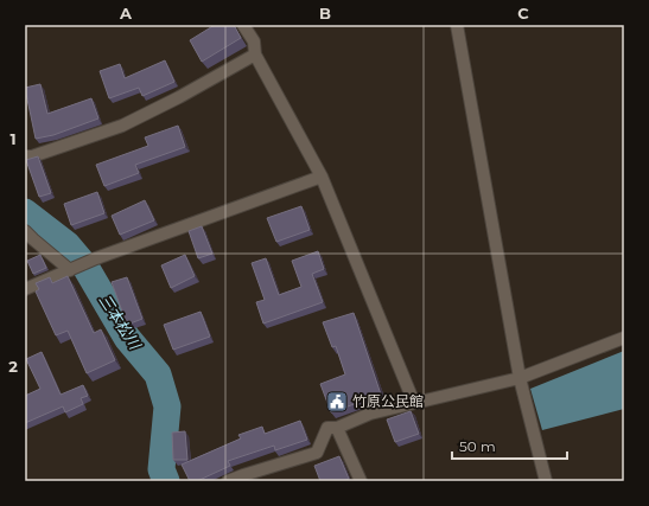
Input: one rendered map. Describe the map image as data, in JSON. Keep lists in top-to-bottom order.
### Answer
{
  "water": ["三本松川"],
  "places": {
    "public building": ["竹原公民館"]
  },
  "scale_bar": "50 m",
  "grid": {
    "columns": ["A", "B", "C"],
    "rows": ["1", "2"]
  }
}
